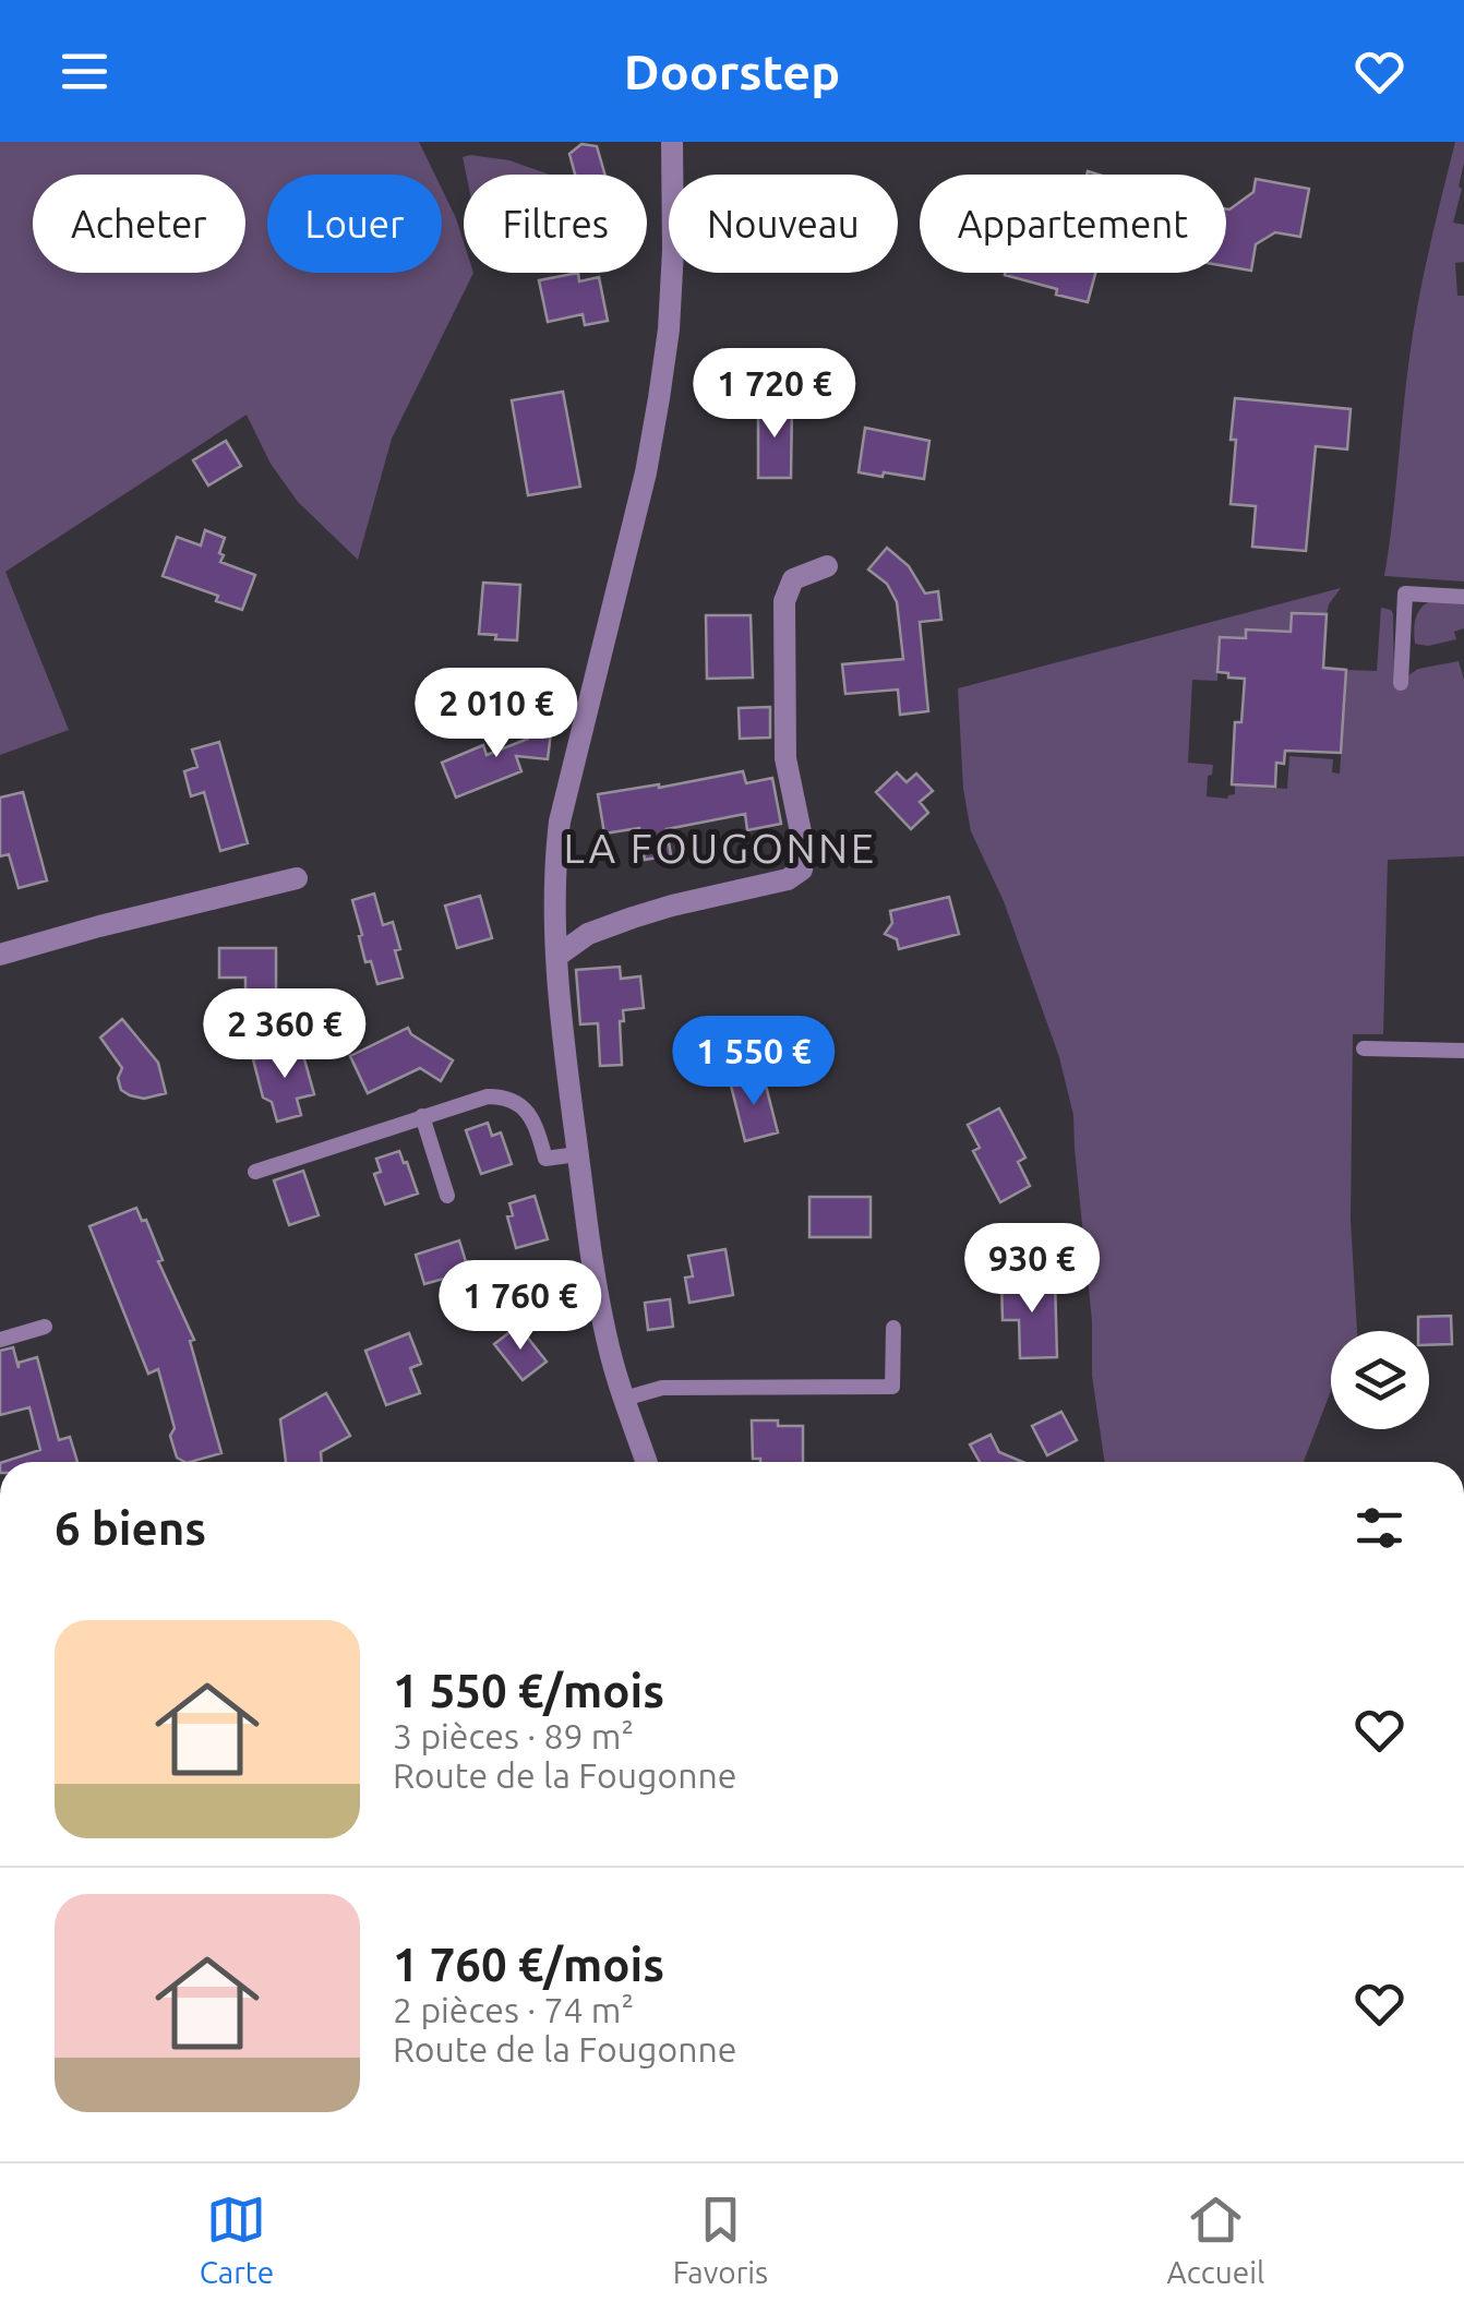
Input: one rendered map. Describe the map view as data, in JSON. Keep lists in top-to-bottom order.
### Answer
{
  "districts": ["LA FOUGONNE"],
  "page": {
    "header": "Doorstep",
    "chip": [
      "Acheter",
      "Louer",
      "Filtres",
      "Nouveau",
      "Appartement"
    ],
    "price": [
      "1 720 €",
      "2 010 €",
      "2 360 €",
      "1 550 €",
      "930 €",
      "1 760 €"
    ],
    "heading": "6 biens",
    "list": [
      {
        "name": "1 550 €/mois",
        "note": "3 pièces · 89 m² · Route de la Fougonne"
      },
      {
        "name": "1 760 €/mois",
        "note": "2 pièces · 74 m² · Route de la Fougonne"
      }
    ],
    "tabs": ["Carte", "Favoris", "Accueil"]
  }
}
